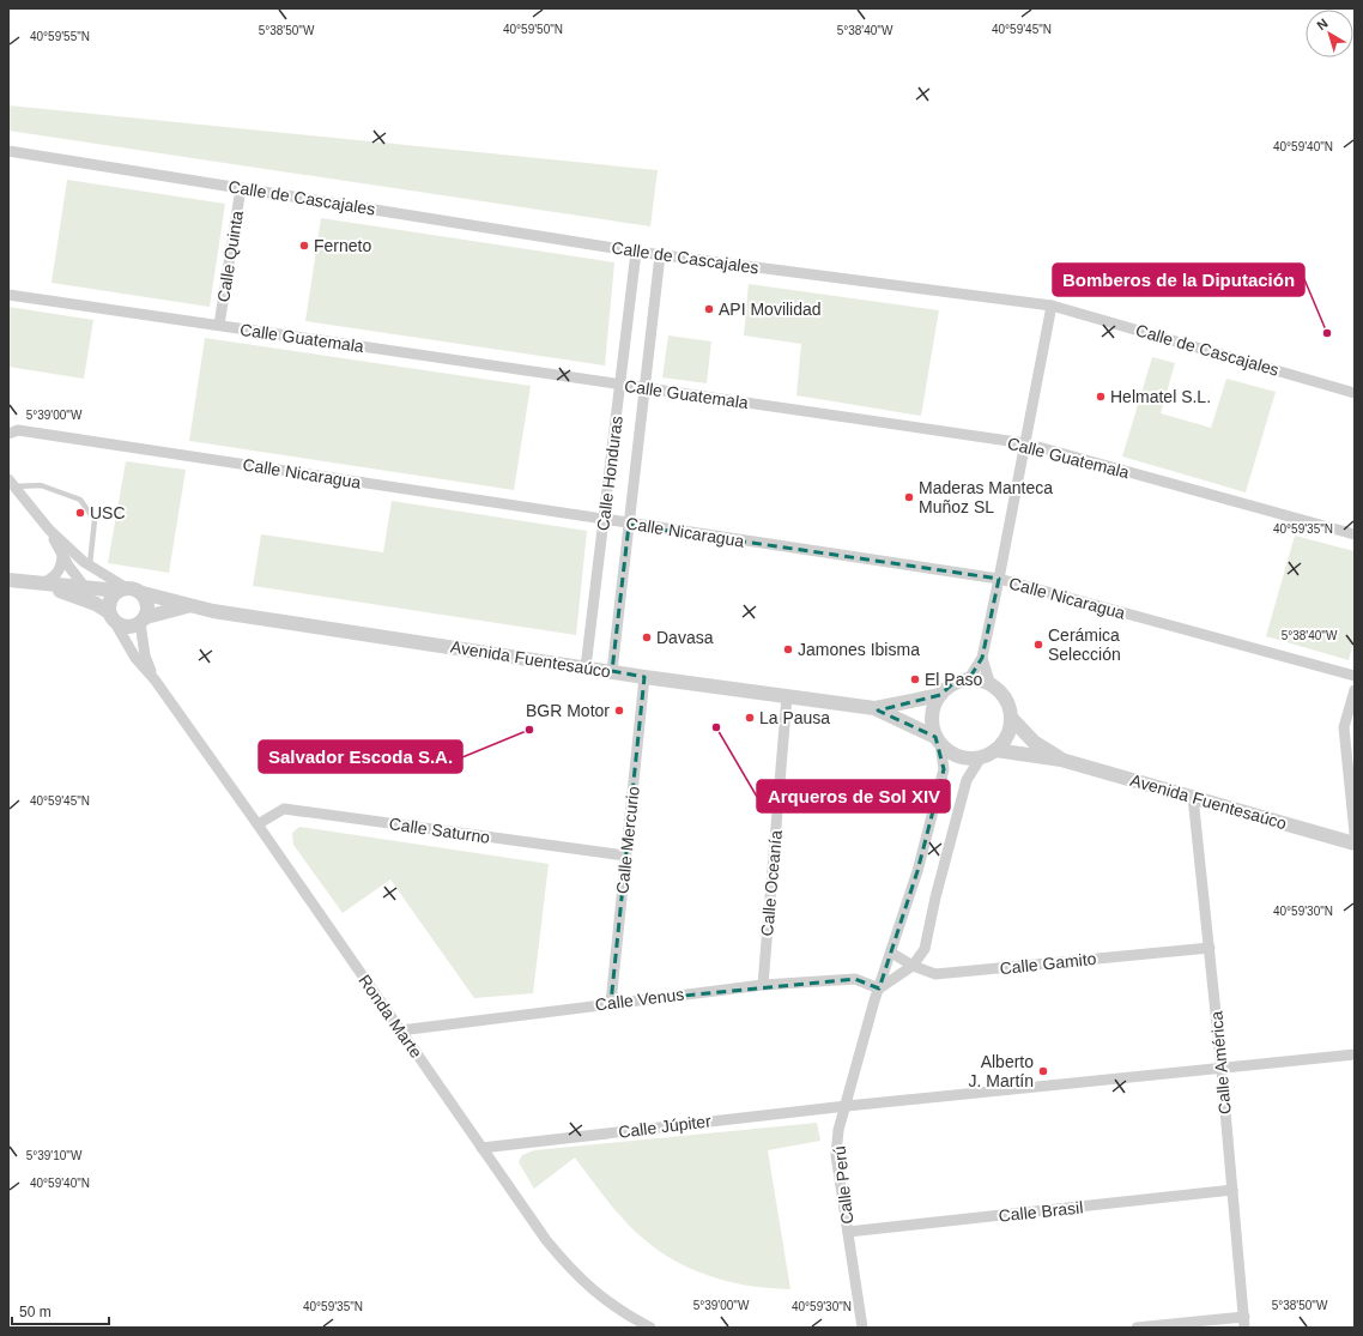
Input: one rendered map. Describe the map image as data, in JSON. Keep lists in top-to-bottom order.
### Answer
{
  "streets": {
    "street": [
      "Calle de Cascajales",
      "Calle Quinta",
      "Calle Guatemala",
      "Calle Nicaragua",
      "Calle Honduras",
      "Avenida Fuentesaúco",
      "Calle Saturno",
      "Calle Mercurio",
      "Calle Oceanía",
      "Calle Gamito",
      "Calle Venus",
      "Ronda Marte",
      "Calle América",
      "Calle Júpiter",
      "Calle Perú",
      "Calle Brasil"
    ]
  },
  "crossings": [
    ["Calle de Cascajales", "Calle Quinta"],
    ["Calle de Cascajales", "Calle Honduras"],
    ["Calle Quinta", "Calle Guatemala"],
    ["Calle Guatemala", "Calle Honduras"],
    ["Calle Nicaragua", "Calle Honduras"],
    ["Calle Honduras", "Avenida Fuentesaúco"],
    ["Avenida Fuentesaúco", "Calle Mercurio"],
    ["Avenida Fuentesaúco", "Calle Oceanía"],
    ["Avenida Fuentesaúco", "Ronda Marte"],
    ["Avenida Fuentesaúco", "Calle América"],
    ["Avenida Fuentesaúco", "Calle Perú"],
    ["Calle Saturno", "Calle Mercurio"],
    ["Calle Saturno", "Ronda Marte"],
    ["Calle Mercurio", "Calle Venus"],
    ["Calle Oceanía", "Calle Venus"],
    ["Calle Gamito", "Calle América"],
    ["Calle Gamito", "Calle Perú"],
    ["Calle Venus", "Ronda Marte"],
    ["Calle Venus", "Calle Perú"],
    ["Ronda Marte", "Calle Júpiter"],
    ["Calle América", "Calle Júpiter"],
    ["Calle América", "Calle Brasil"],
    ["Calle Júpiter", "Calle Perú"],
    ["Calle Perú", "Calle Brasil"]
  ],
  "places": [
    "Ferneto",
    "API Movilidad",
    "Bomberos de la Diputación",
    "Helmatel S.L.",
    "Maderas Manteca Muñoz SL",
    "USC",
    "Davasa",
    "Cerámica Selección",
    "Jamones Ibisma",
    "El Paso",
    "BGR Motor",
    "La Pausa",
    "Arqueros de Sol XIV",
    "Salvador Escoda S.A.",
    "Alberto J. Martín"
  ],
  "scale_bar": "50 m",
  "north": "top left",
  "coordinates": [
    "40°59'50\"N",
    "40°59'45\"N",
    "5°38'50\"W",
    "5°38'40\"W",
    "40°59'55\"N",
    "40°59'40\"N",
    "5°39'00\"W",
    "40°59'35\"N",
    "40°59'30\"N",
    "5°39'10\"W"
  ]
}
